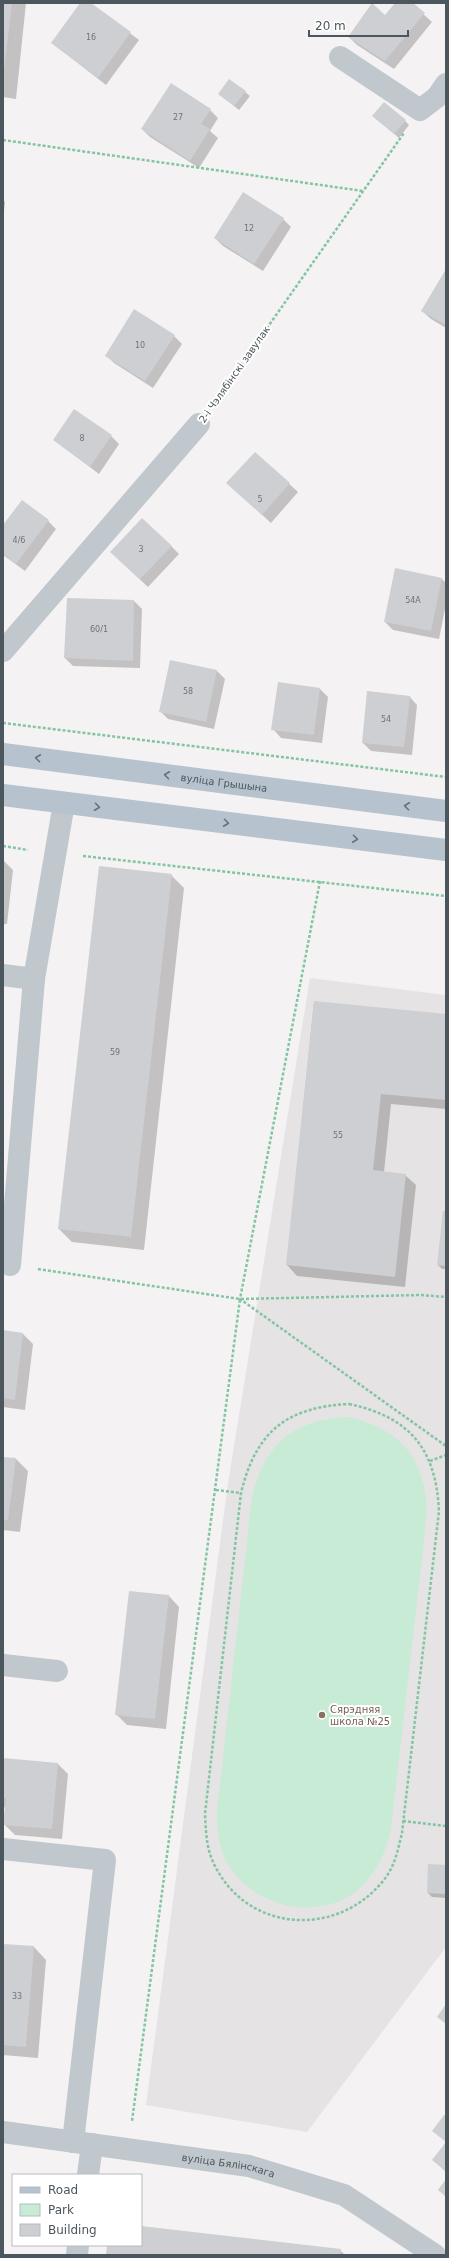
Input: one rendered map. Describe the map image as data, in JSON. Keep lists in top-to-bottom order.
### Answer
{
  "streets": {
    "main road": ["вуліца Грышына"],
    "street": ["2-і Чэлябінскі завулак", "вуліца Бялінскага"]
  },
  "places": ["Сярэдняя школа №25"],
  "house_numbers": [
    "16",
    "27",
    "12",
    "10",
    "8",
    "5",
    "4/6",
    "3",
    "54А",
    "60/1",
    "58",
    "54",
    "59",
    "55",
    "33"
  ],
  "legend": ["Road", "Park", "Building"],
  "scale_bar": "20 m"
}
